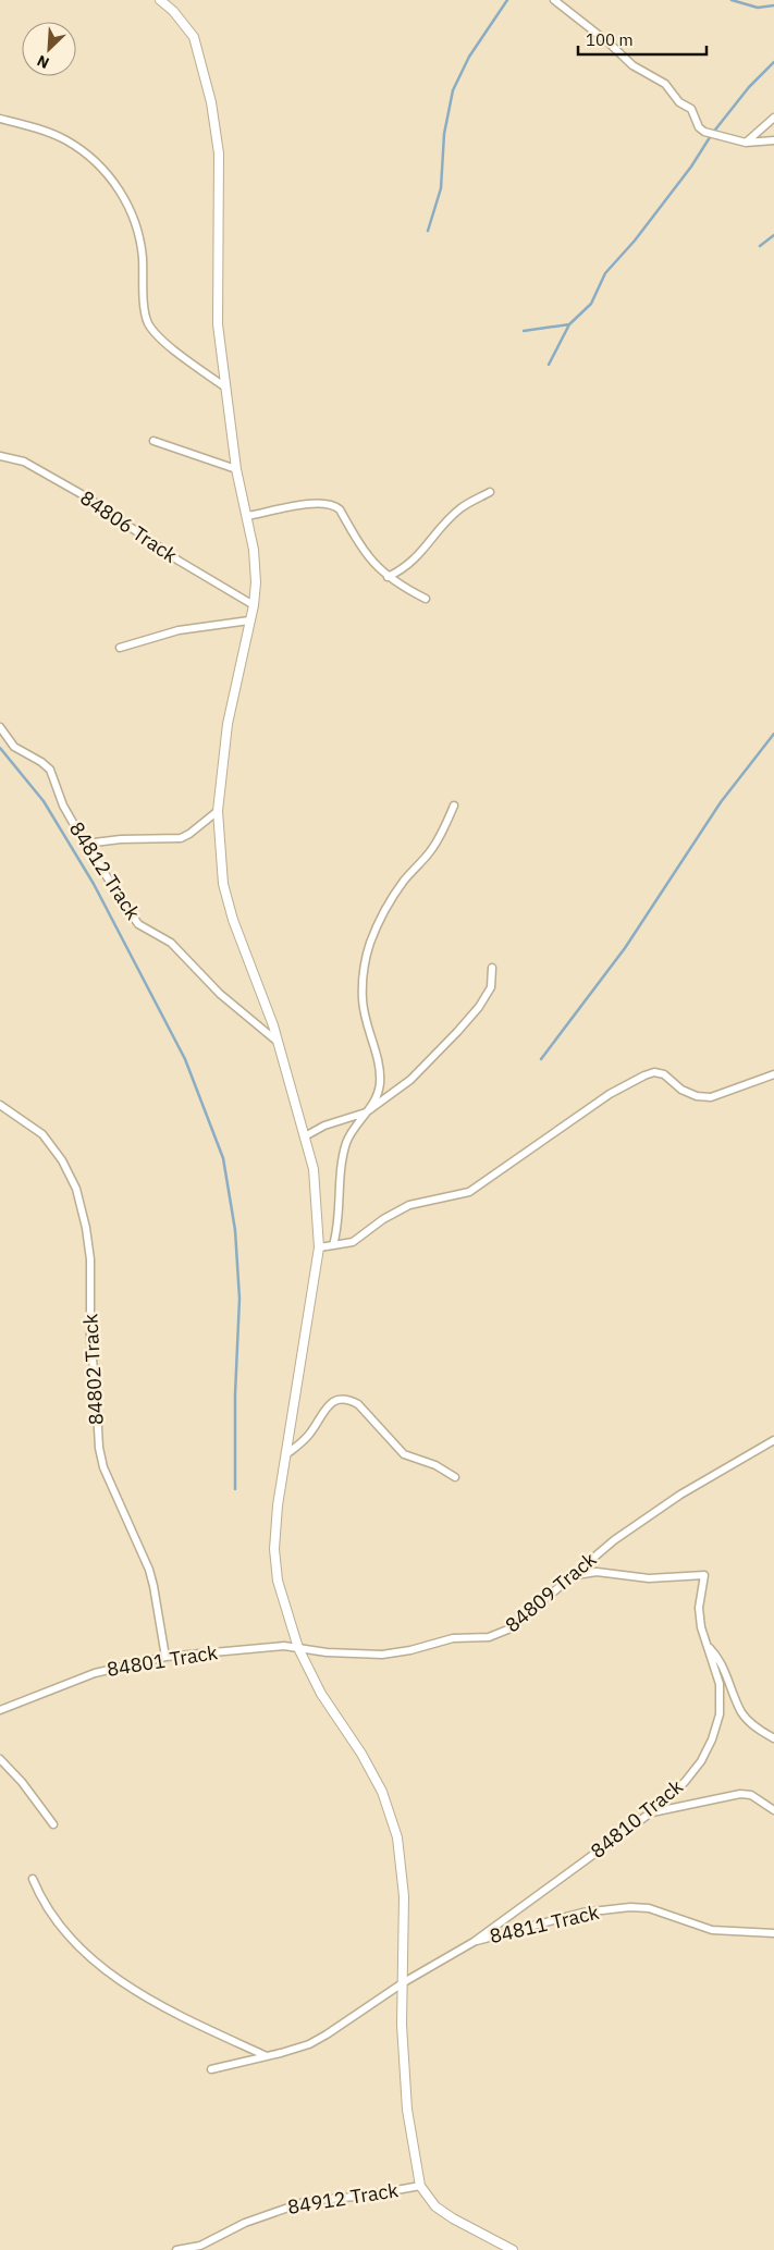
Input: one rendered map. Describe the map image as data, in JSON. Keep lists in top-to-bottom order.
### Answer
{
  "streets": {
    "street": [
      "84806 Track",
      "84812 Track",
      "84802 Track",
      "84809 Track",
      "84801 Track",
      "84810 Track",
      "84811 Track",
      "84912 Track"
    ]
  },
  "crossings": [
    ["84802 Track", "84801 Track"],
    ["84809 Track", "84801 Track"],
    ["84809 Track", "84810 Track"],
    ["84810 Track", "84811 Track"]
  ],
  "scale_bar": "100 m",
  "north": "bottom left"
}
